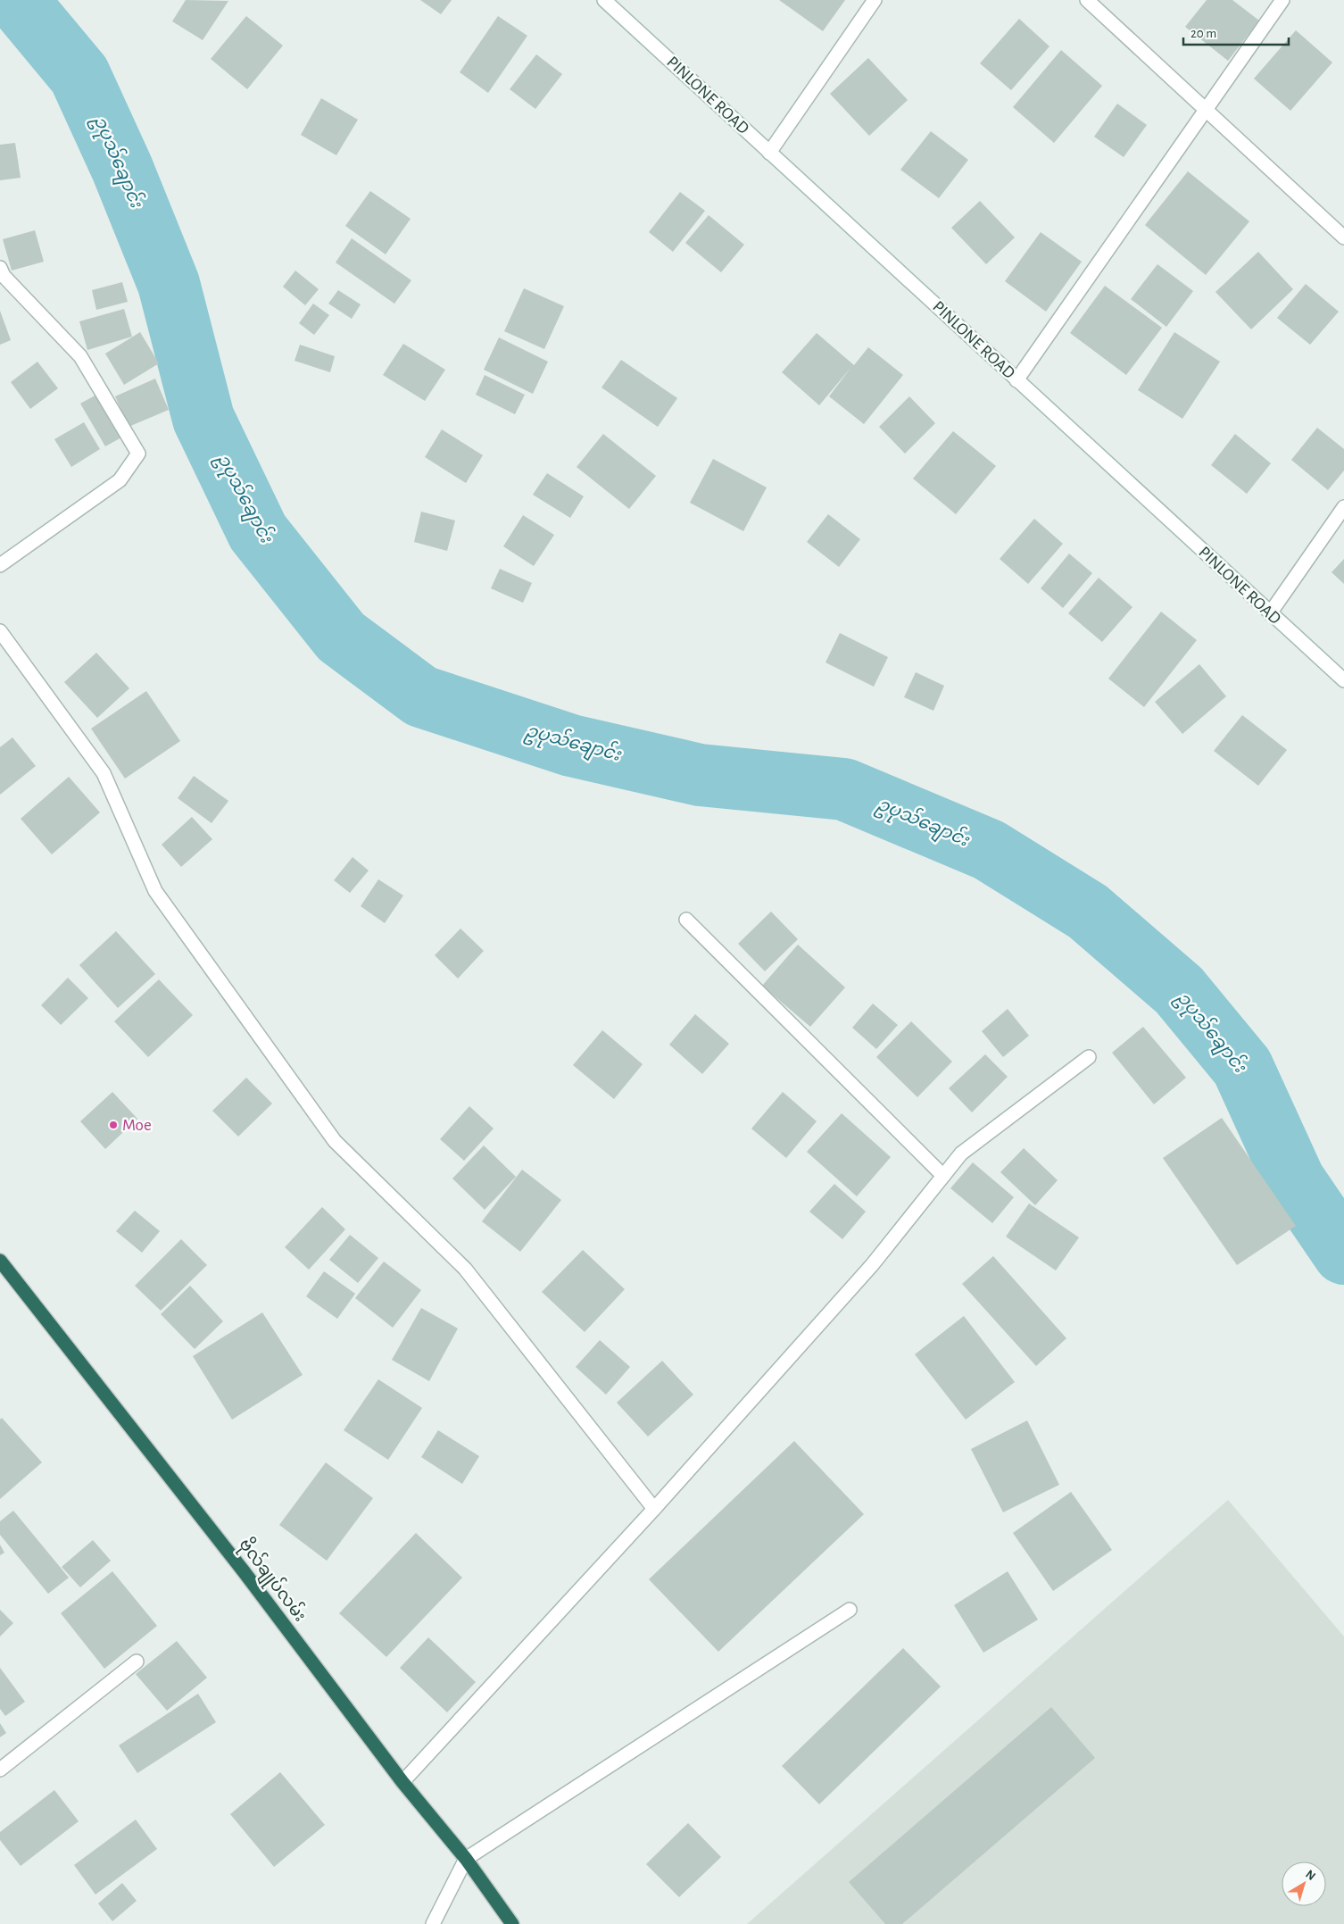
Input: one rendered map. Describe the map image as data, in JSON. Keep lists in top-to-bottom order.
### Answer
{
  "streets": {
    "highway": ["ဗိုလ်ချုပ်လမ်း"],
    "street": ["PINLONE ROAD"]
  },
  "water": ["ဥပုသ်ချောင်း"],
  "places": ["Moe"],
  "scale_bar": "20 m",
  "north": "top right"
}
